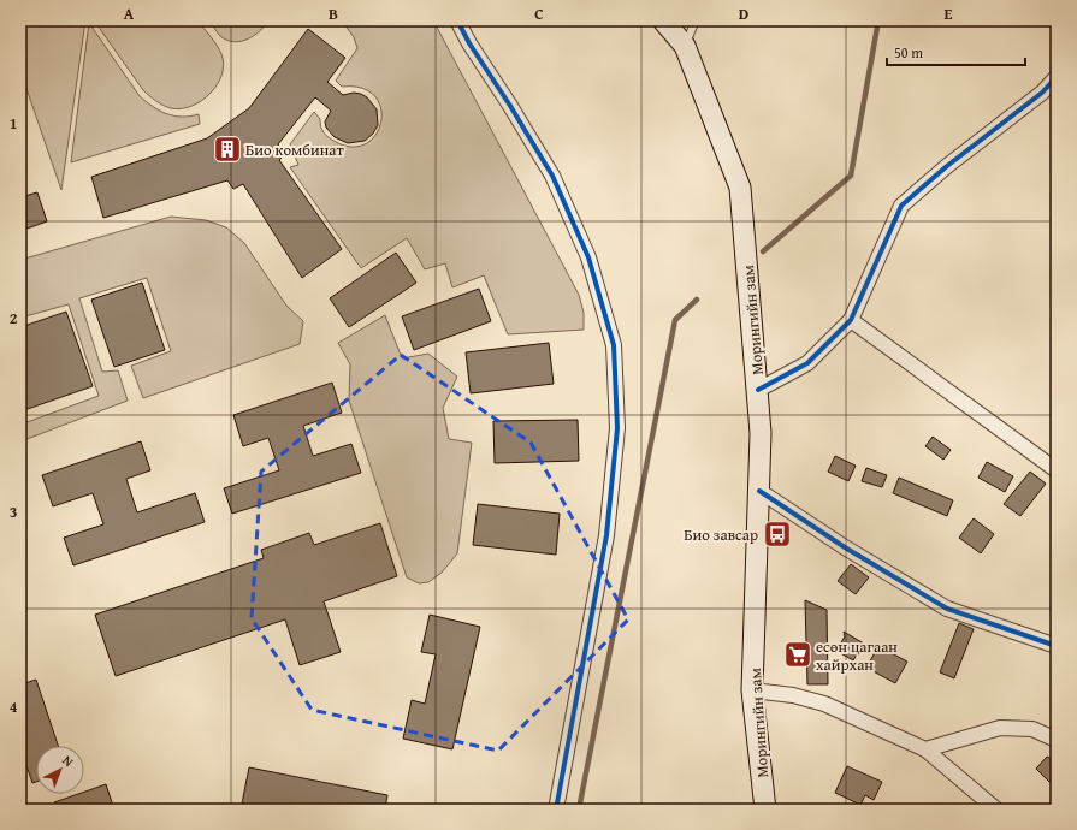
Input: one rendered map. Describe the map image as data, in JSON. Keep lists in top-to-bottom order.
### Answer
{
  "streets": {
    "main road": ["Морингийн зам"]
  },
  "places": {
    "building": ["Био комбинат"],
    "bus stop": ["Био завсар"],
    "supermarket": ["есөн цагаан хайрхан"]
  },
  "scale_bar": "50 m",
  "north": "top right",
  "grid": {
    "columns": [
      "A",
      "B",
      "C",
      "D",
      "E"
    ],
    "rows": [
      "1",
      "2",
      "3",
      "4"
    ]
  }
}
